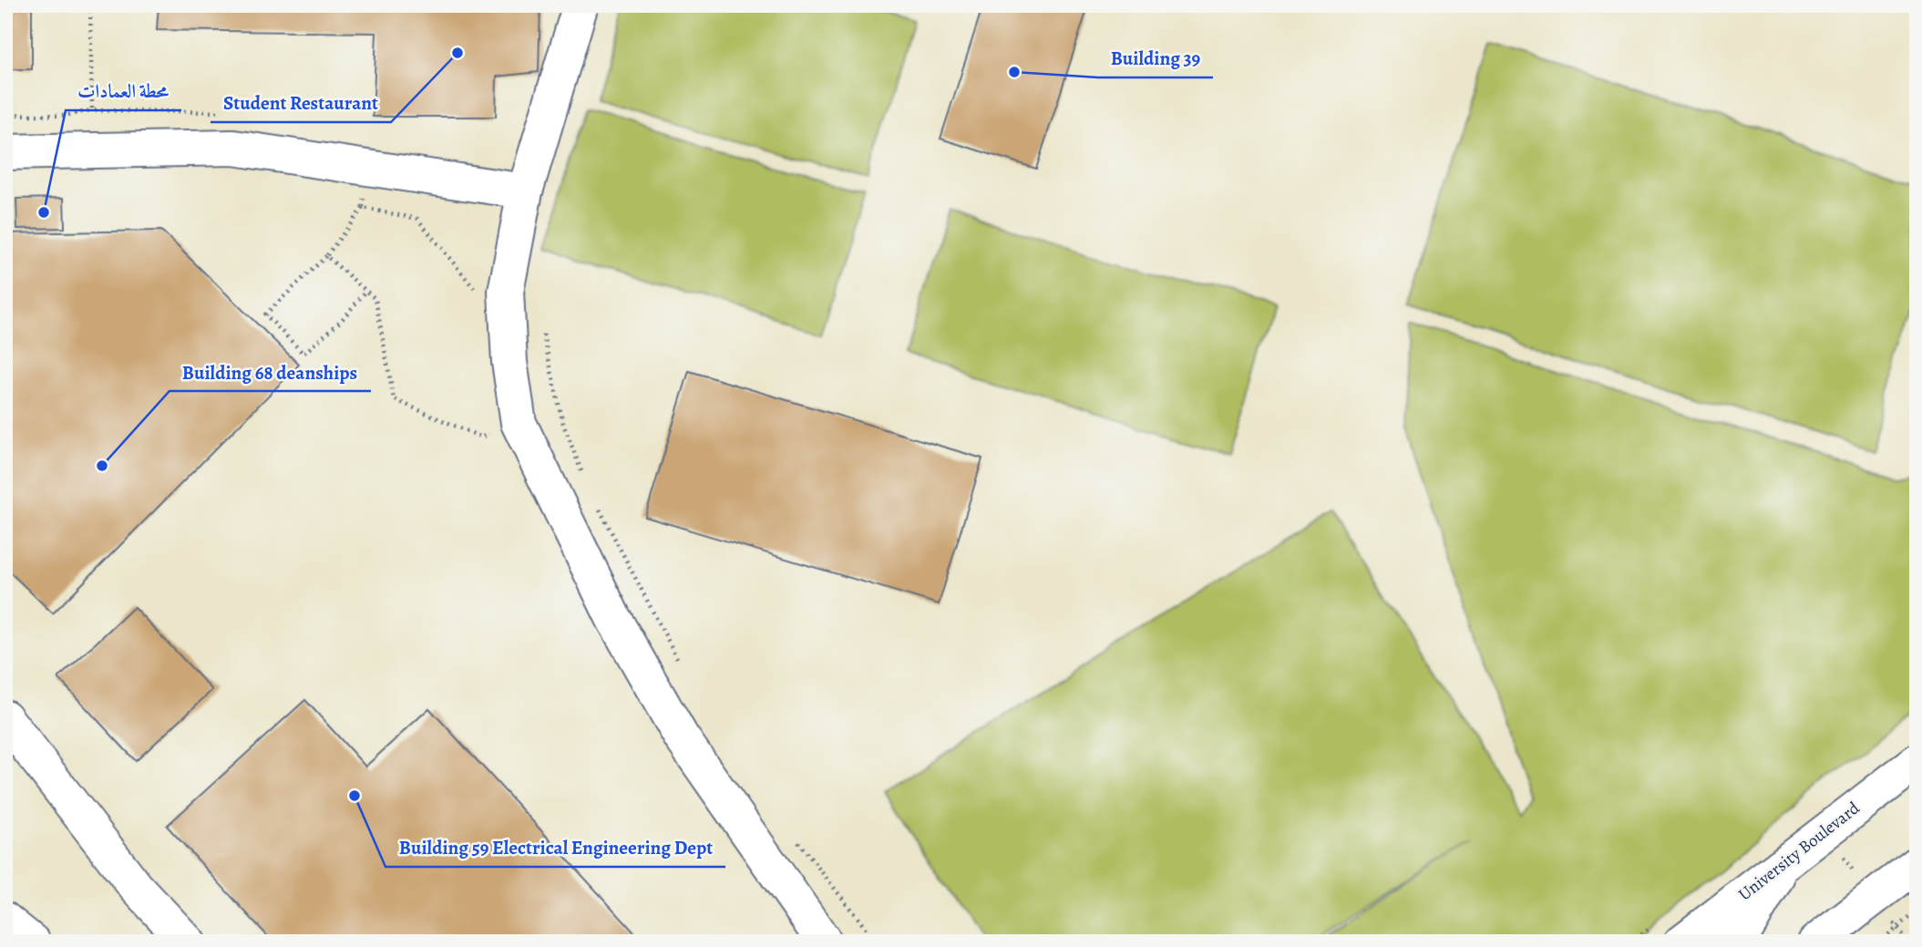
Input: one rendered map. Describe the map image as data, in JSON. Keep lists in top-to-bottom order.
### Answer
{
  "streets": {
    "street": ["University Boulevard"]
  },
  "places": [
    "Student Restaurant",
    "Building 39",
    "محطة العمادات",
    "Building 68 deanships",
    "Building 59 Electrical Engineering Dept"
  ]
}
